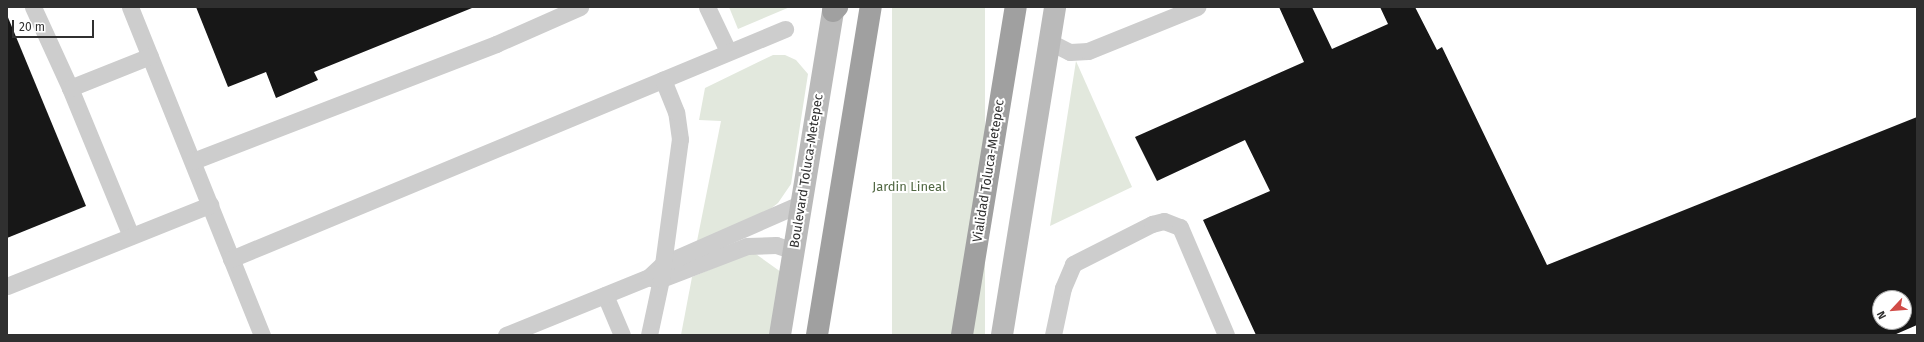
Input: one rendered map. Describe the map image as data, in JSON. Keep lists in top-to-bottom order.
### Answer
{
  "streets": {
    "highway": ["Vialidad Toluca-Metepec"],
    "main road": ["Boulevard Toluca-Metepec"]
  },
  "parks": ["Jardin Lineal"],
  "scale_bar": "20 m",
  "north": "bottom left"
}
